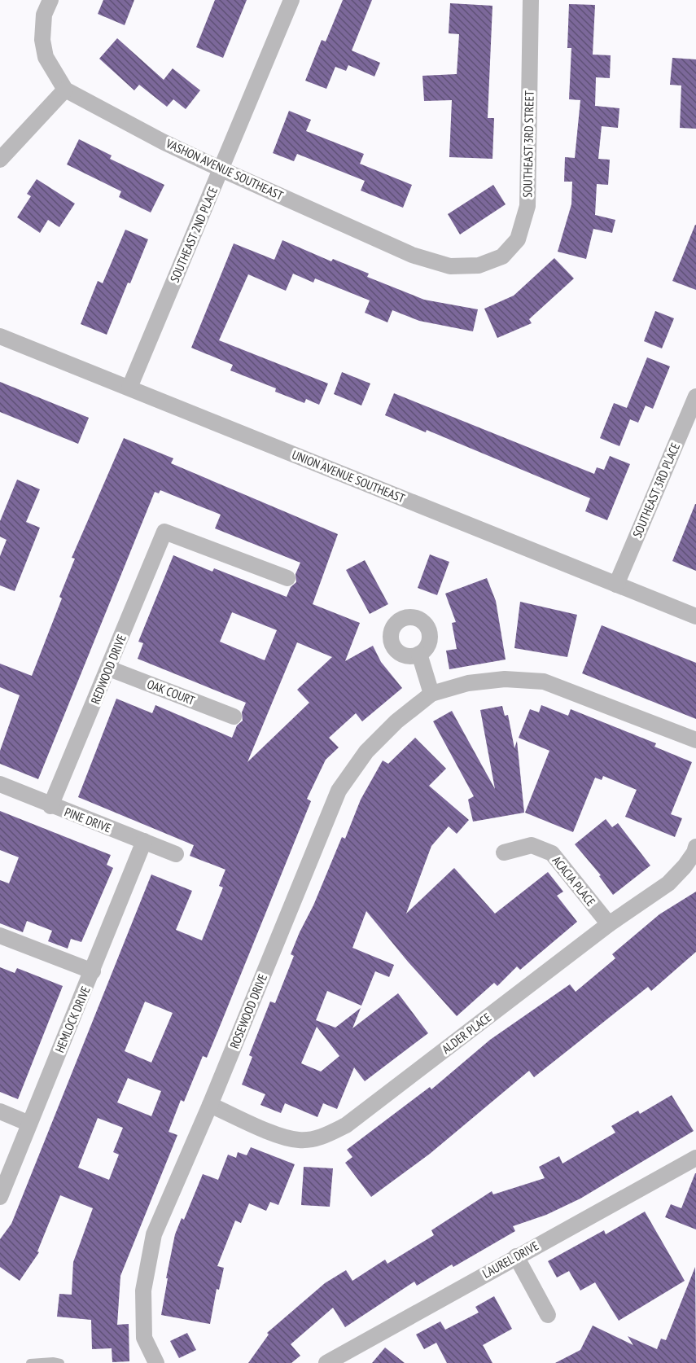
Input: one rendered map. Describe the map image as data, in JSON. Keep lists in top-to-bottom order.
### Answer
{
  "streets": {
    "street": [
      "SOUTHEAST 3RD STREET",
      "VASHON AVENUE SOUTHEAST",
      "SOUTHEAST 2ND PLACE",
      "UNION AVENUE SOUTHEAST",
      "SOUTHEAST 3RD PLACE",
      "REDWOOD DRIVE",
      "OAK COURT",
      "PINE DRIVE",
      "ACACIA PLACE",
      "ROSEWOOD DRIVE",
      "HEMLOCK DRIVE",
      "ALDER PLACE",
      "LAUREL DRIVE"
    ]
  },
  "crossings": [
    ["SOUTHEAST 3RD STREET", "VASHON AVENUE SOUTHEAST"],
    ["VASHON AVENUE SOUTHEAST", "SOUTHEAST 2ND PLACE"],
    ["SOUTHEAST 2ND PLACE", "UNION AVENUE SOUTHEAST"],
    ["UNION AVENUE SOUTHEAST", "SOUTHEAST 3RD PLACE"],
    ["REDWOOD DRIVE", "OAK COURT"],
    ["REDWOOD DRIVE", "PINE DRIVE"],
    ["PINE DRIVE", "HEMLOCK DRIVE"],
    ["ACACIA PLACE", "ALDER PLACE"],
    ["ROSEWOOD DRIVE", "ALDER PLACE"]
  ]
}
